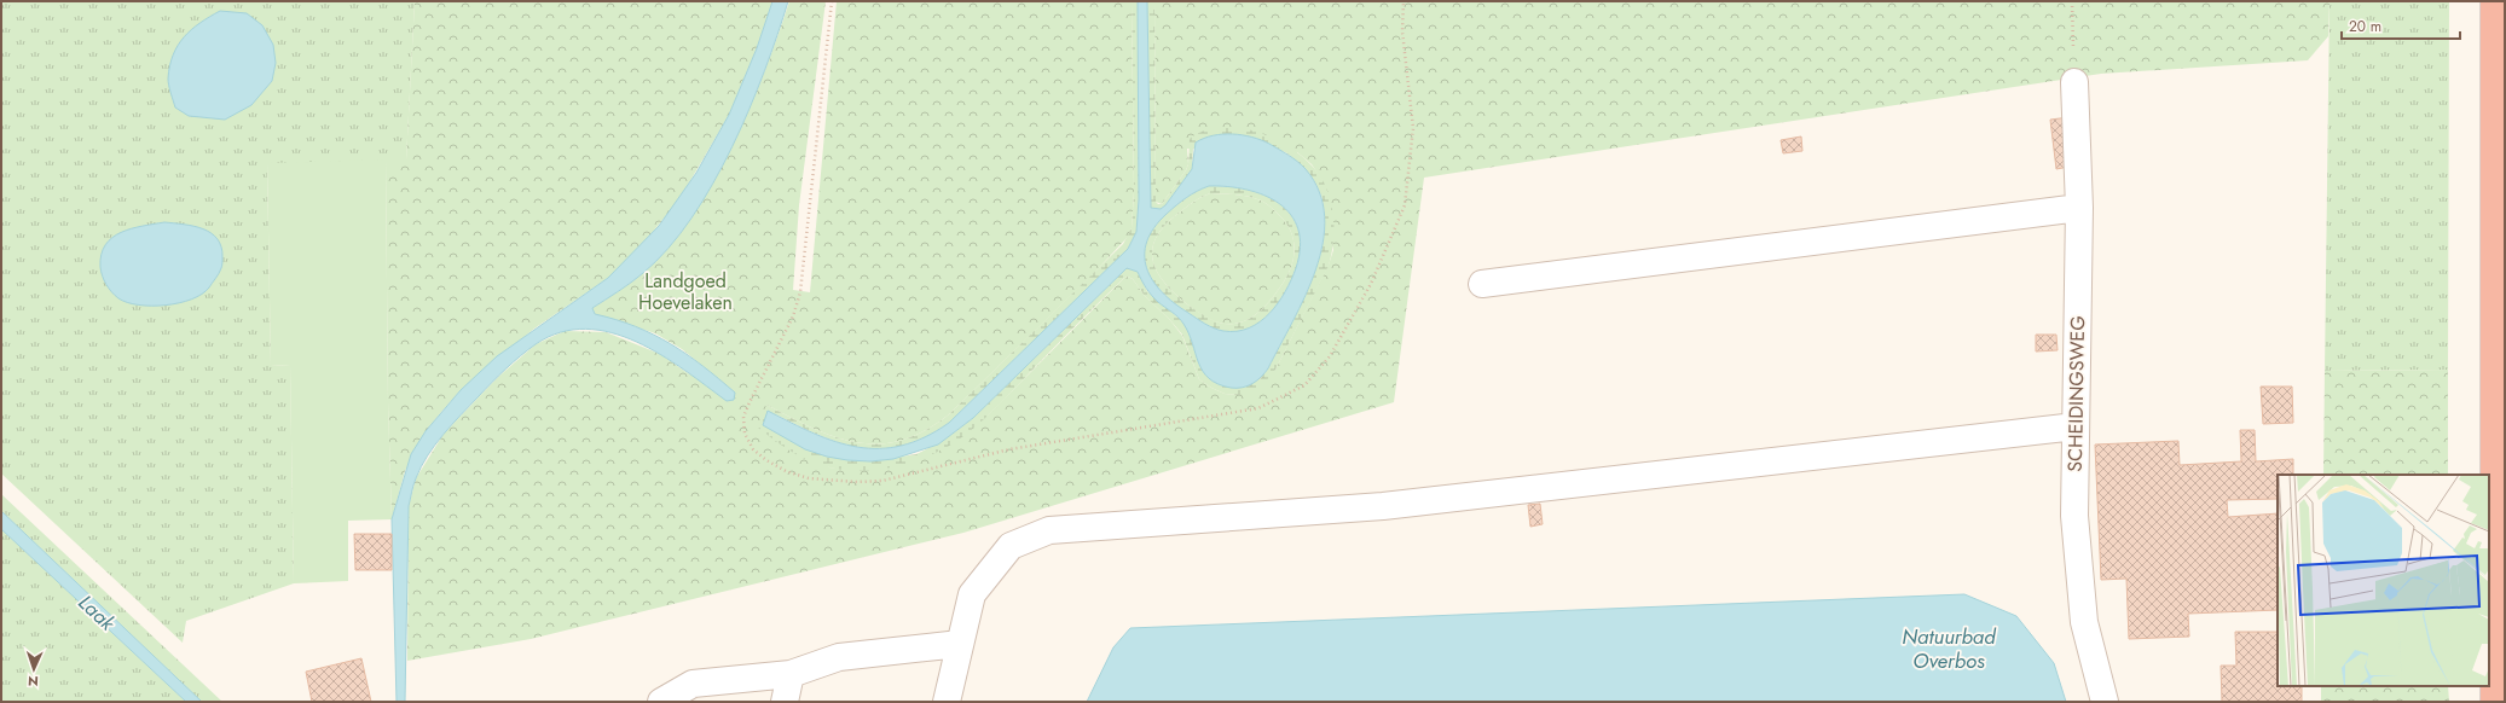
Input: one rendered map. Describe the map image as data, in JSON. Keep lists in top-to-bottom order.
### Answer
{
  "streets": {
    "lane": ["SCHEIDINGSWEG"]
  },
  "water": ["Laak", "Natuurbad Overbos"],
  "parks": ["Landgoed Hoevelaken"],
  "scale_bar": "20 m",
  "north": "bottom"
}
